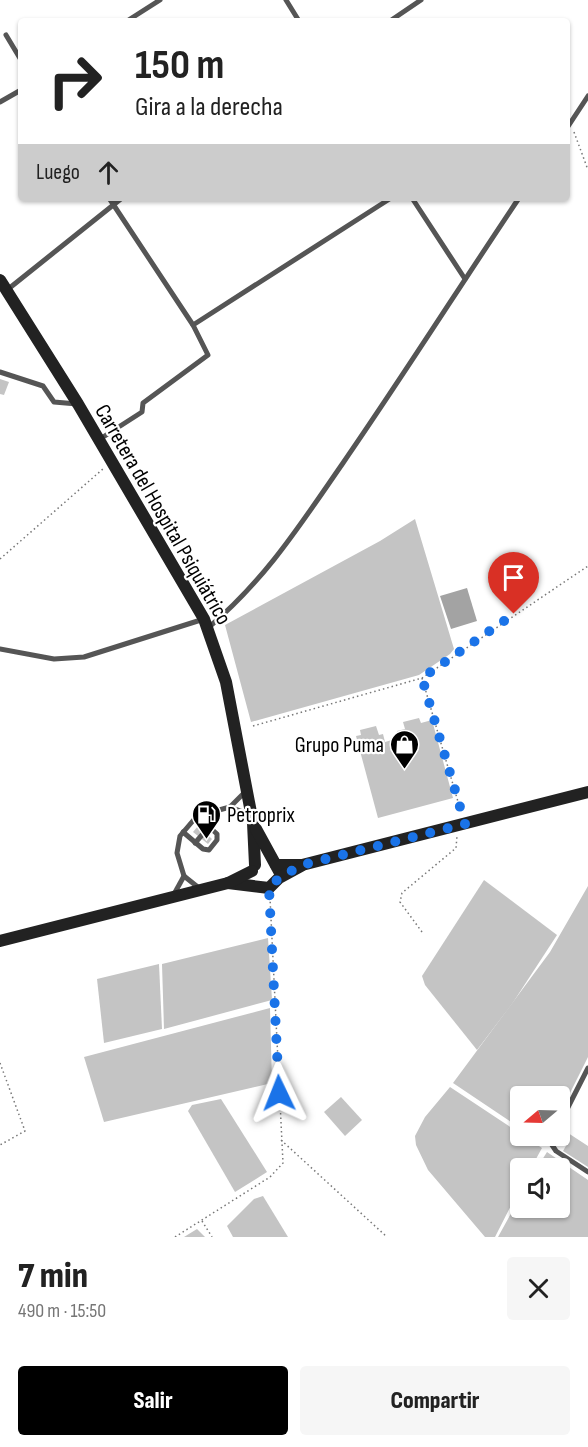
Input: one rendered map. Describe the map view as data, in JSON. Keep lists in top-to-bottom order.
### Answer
{
  "streets": {
    "street": ["Carretera del Hospital Psiquiátrico"]
  },
  "places": {
    "shop": ["Grupo Puma"],
    "fuel station": ["Petroprix"]
  },
  "north": "left",
  "page": {
    "turn": ["150 m", "Gira a la derecha"],
    "then": "Luego",
    "heading": ["7 min", "490 m · 15:50"],
    "buttons": ["Salir", "Compartir"]
  }
}
